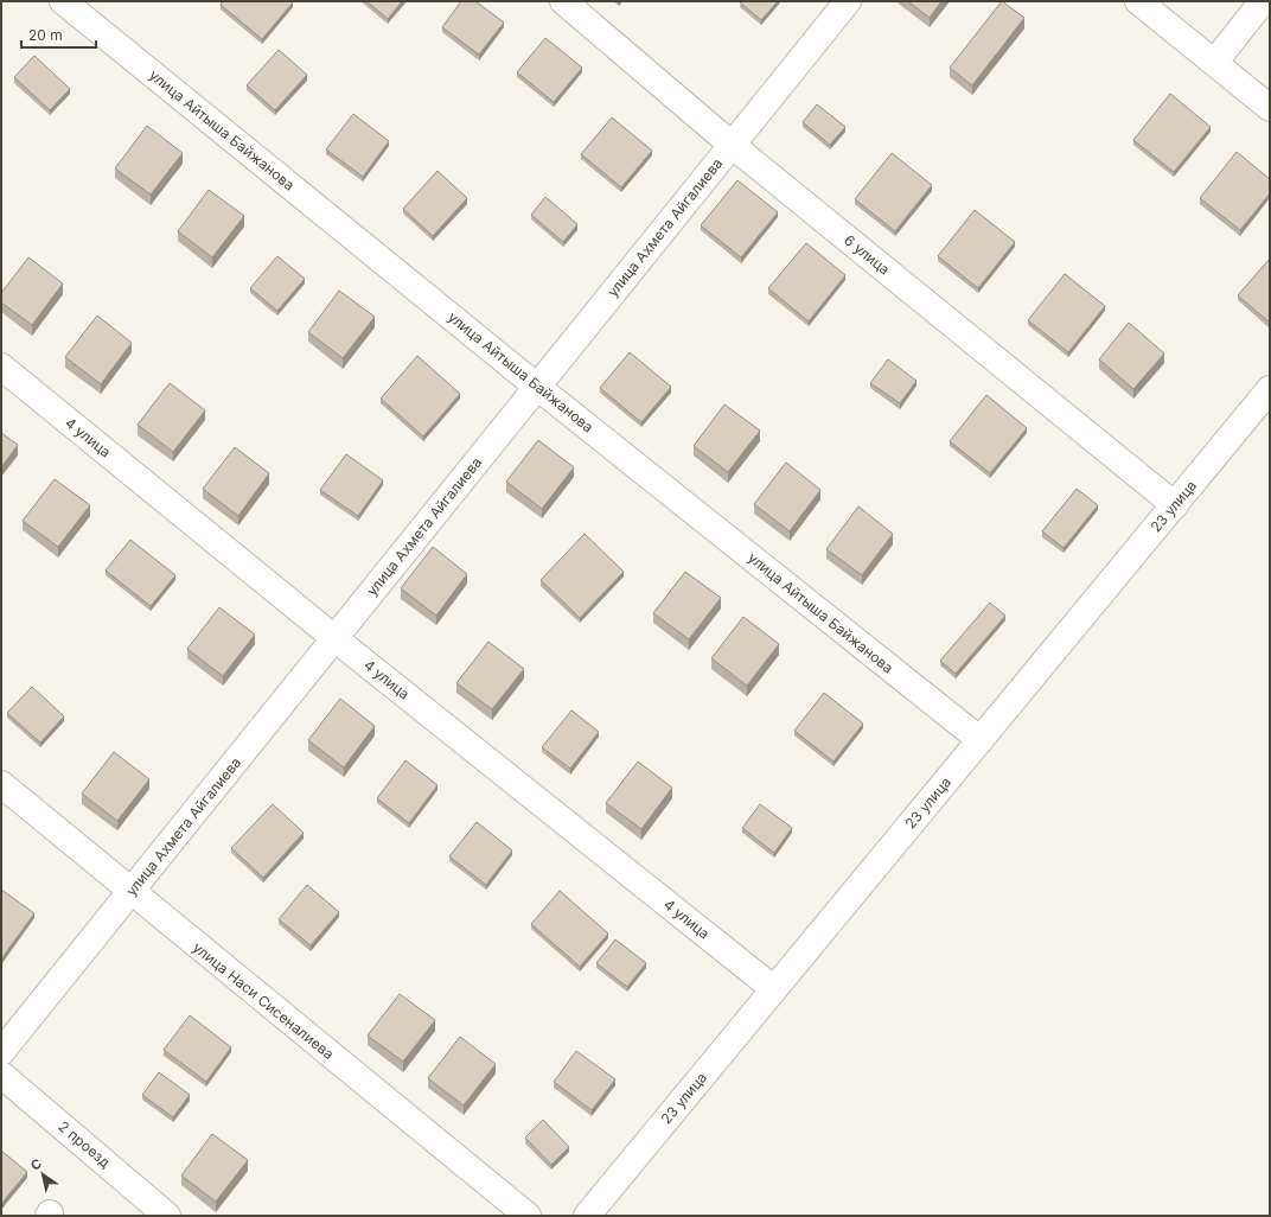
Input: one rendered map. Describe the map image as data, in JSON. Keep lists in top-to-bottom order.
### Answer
{
  "streets": {
    "street": [
      "улица Айтыша Байжанова",
      "улица Ахмета Айгалиева",
      "6 улица",
      "4 улица",
      "23 улица",
      "улица Наси Сисеналиева",
      "2 проезд"
    ]
  },
  "crossings": [
    ["улица Айтыша Байжанова", "улица Ахмета Айгалиева"],
    ["улица Айтыша Байжанова", "23 улица"],
    ["улица Ахмета Айгалиева", "6 улица"],
    ["улица Ахмета Айгалиева", "4 улица"],
    ["улица Ахмета Айгалиева", "улица Наси Сисеналиева"],
    ["6 улица", "23 улица"],
    ["4 улица", "23 улица"]
  ],
  "scale_bar": "20 m",
  "north": "top left"
}
